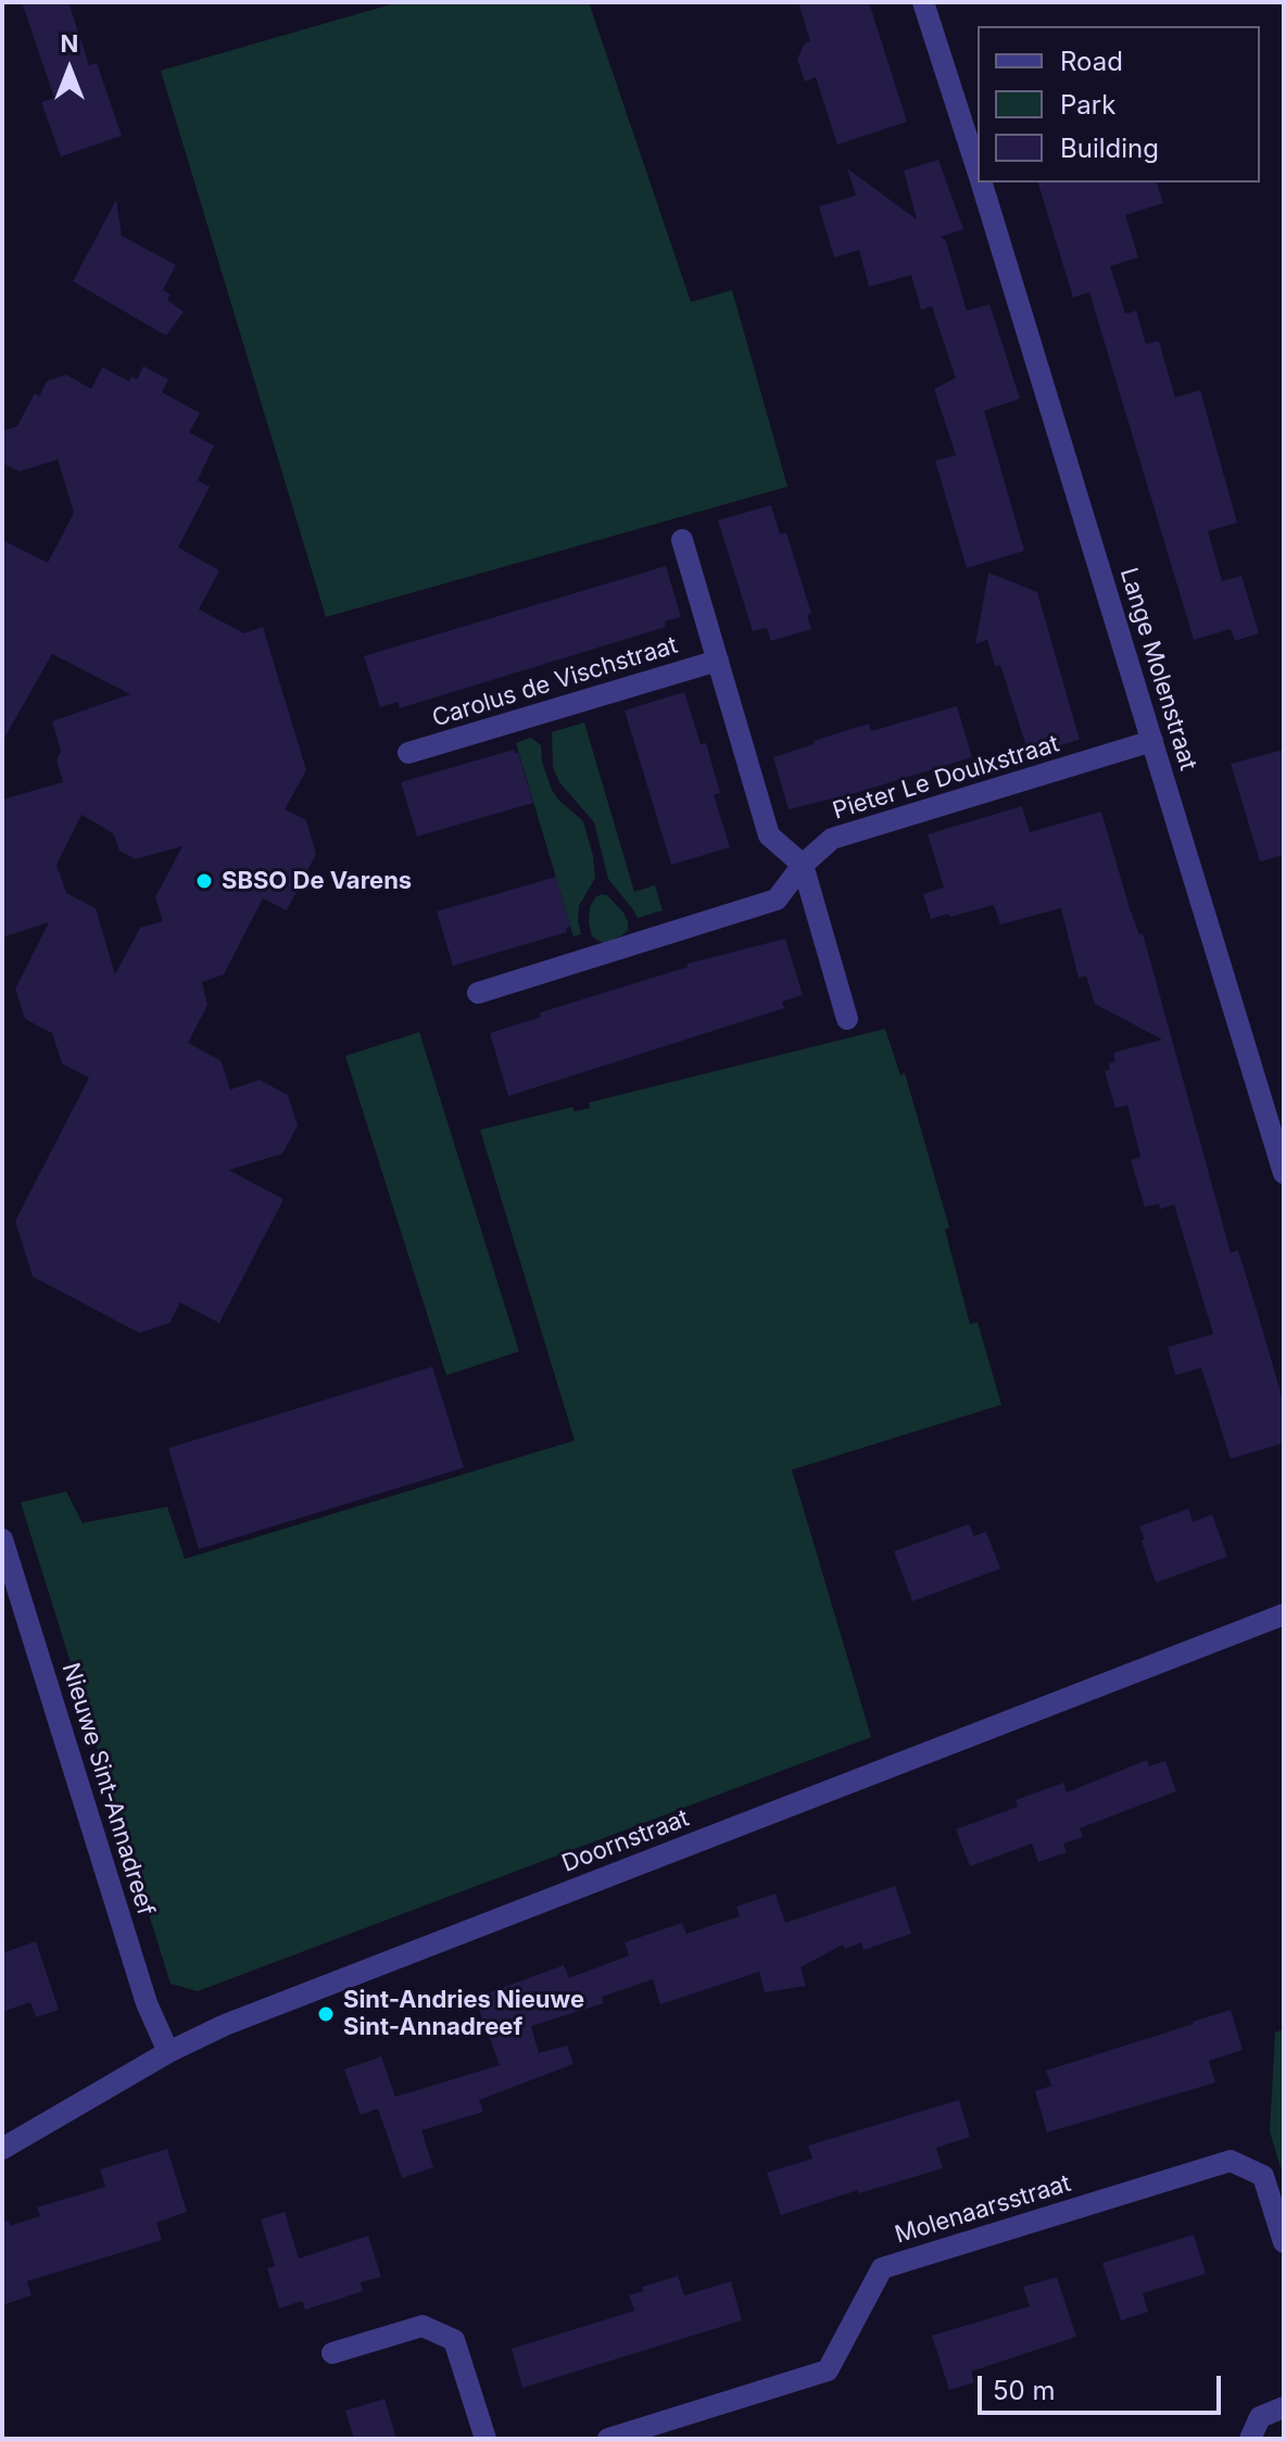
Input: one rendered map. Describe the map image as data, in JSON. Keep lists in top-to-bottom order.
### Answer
{
  "streets": {
    "street": [
      "Lange Molenstraat",
      "Carolus de Vischstraat",
      "Pieter Le Doulxstraat",
      "Nieuwe Sint-Annadreef",
      "Doornstraat",
      "Molenaarsstraat"
    ]
  },
  "crossings": [
    ["Lange Molenstraat", "Pieter Le Doulxstraat"],
    ["Carolus de Vischstraat", "Pieter Le Doulxstraat"],
    ["Nieuwe Sint-Annadreef", "Doornstraat"]
  ],
  "places": ["SBSO De Varens", "Sint-Andries Nieuwe Sint-Annadreef"],
  "legend": ["Road", "Park", "Building"],
  "scale_bar": "50 m",
  "north": "top"
}
